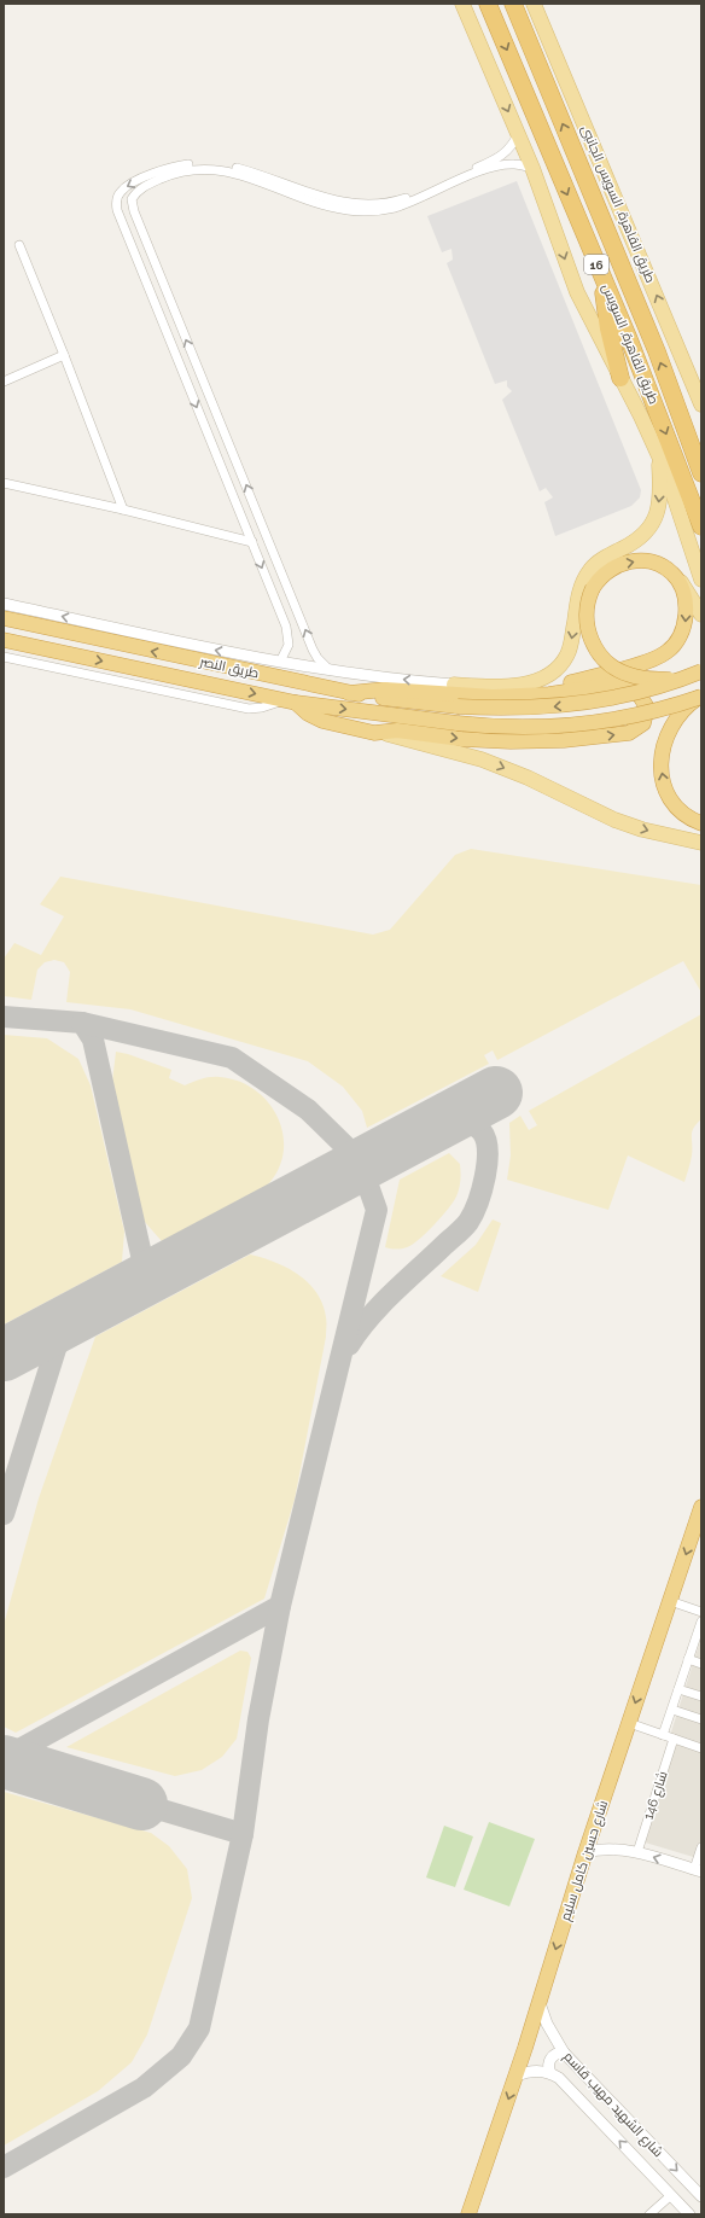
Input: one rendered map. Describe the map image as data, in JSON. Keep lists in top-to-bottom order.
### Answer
{
  "streets": {
    "highway": [
      "16",
      "طريق القاهرة, السويس",
      "طريق النصر",
      "شارع حسين كامل سليم"
    ],
    "main road": ["طريق القاهرة, السويس الجانبى"],
    "street": ["شارع 146", "شارع الشهيد مهيب قاسم"]
  },
  "crossings": [
    ["شارع حسين كامل سليم", "شارع الشهيد مهيب قاسم"]
  ],
  "one_way": ["طريق القاهرة, السويس الجانبى", "شارع حسين كامل سليم"]
}
